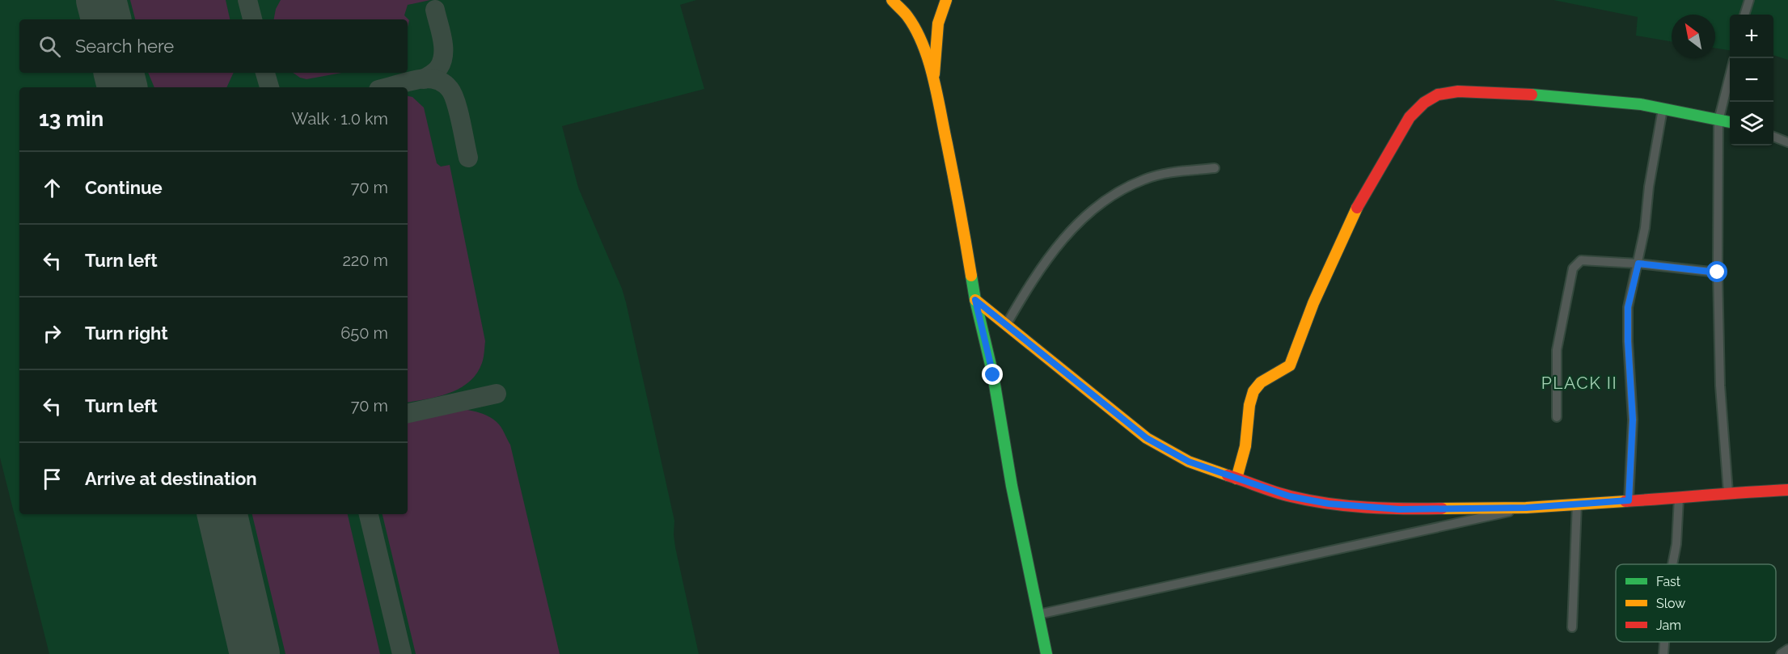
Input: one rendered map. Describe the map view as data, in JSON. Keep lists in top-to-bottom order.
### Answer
{
  "districts": ["PLACK II"],
  "legend": ["Fast", "Slow", "Jam"],
  "north": "top left",
  "page": {
    "map_buttons": ["+", "−"],
    "search": "Search here",
    "heading": ["13 min", "Walk · 1.0 km"],
    "list": [
      ["Continue", "70 m"],
      ["Turn left", "220 m"],
      ["Turn right", "650 m"],
      ["Turn left", "70 m"],
      "Arrive at destination"
    ]
  }
}
